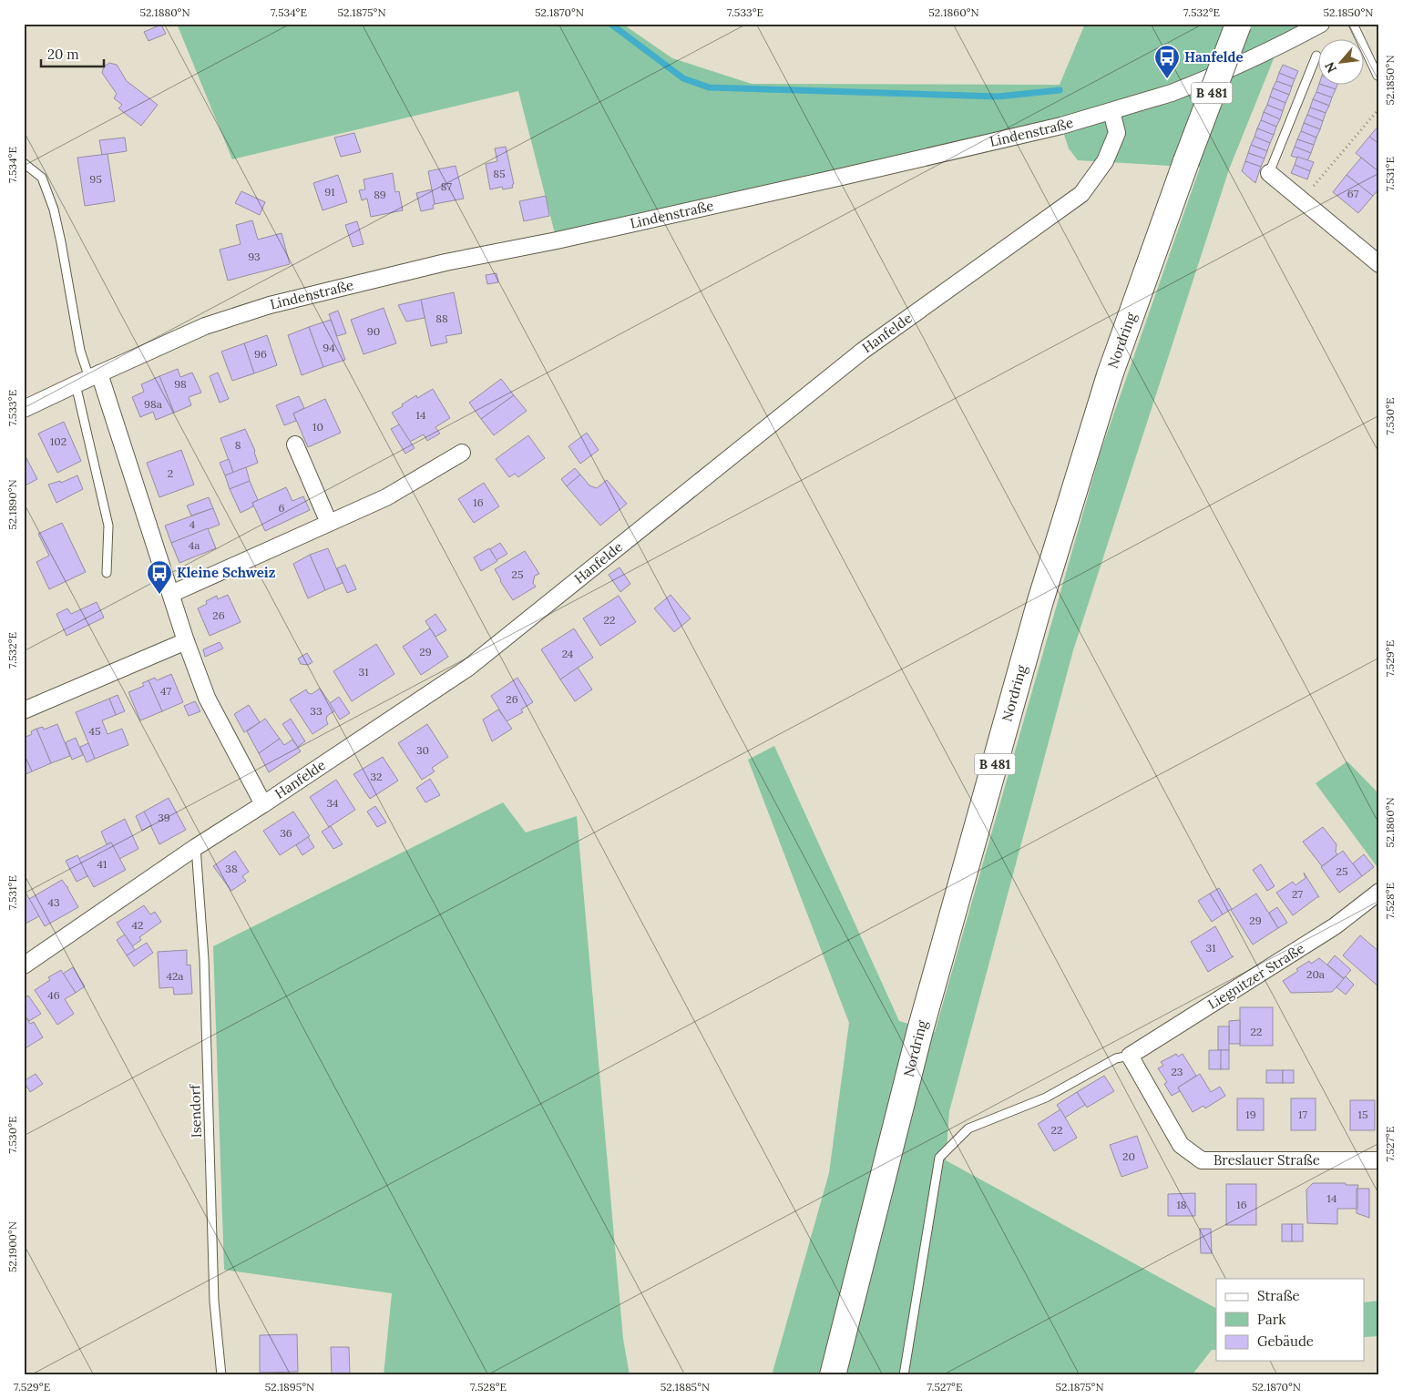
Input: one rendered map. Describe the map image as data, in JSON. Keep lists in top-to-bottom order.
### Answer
{
  "streets": {
    "main road": ["B 481", "Nordring"],
    "street": [
      "Lindenstraße",
      "Hanfelde",
      "Liegnitzer Straße",
      "Breslauer Straße"
    ],
    "lane": ["Isendorf"]
  },
  "crossings": [
    ["Lindenstraße", "Hanfelde"],
    ["Hanfelde", "Isendorf"],
    ["Liegnitzer Straße", "Breslauer Straße"]
  ],
  "places": {
    "bus stop": ["Hanfelde", "Kleine Schweiz"]
  },
  "house_numbers": [
    "85",
    "95",
    "87",
    "91",
    "67",
    "89",
    "93",
    "88",
    "90",
    "94",
    "96",
    "98",
    "98a",
    "14",
    "10",
    "102",
    "8",
    "2",
    "16",
    "6",
    "4",
    "4a",
    "25",
    "26",
    "22",
    "29",
    "24",
    "31",
    "47",
    "26",
    "33",
    "45",
    "30",
    "32",
    "34",
    "39",
    "36",
    "41",
    "38",
    "25",
    "27",
    "43",
    "29",
    "42",
    "31",
    "20a",
    "42a",
    "46",
    "22",
    "23",
    "19",
    "17",
    "15",
    "22",
    "20",
    "14",
    "18",
    "16"
  ],
  "legend": ["Straße", "Park", "Gebäude"],
  "scale_bar": "20 m",
  "north": "bottom left",
  "coordinates": [
    "52.1880°N",
    "7.534°E",
    "52.1875°N",
    "52.1870°N",
    "7.533°E",
    "52.1860°N",
    "7.532°E",
    "52.1850°N",
    "7.531°E",
    "7.530°E",
    "52.1890°N",
    "7.529°E",
    "7.528°E",
    "7.527°E",
    "52.1900°N",
    "52.1895°N",
    "52.1885°N"
  ]
}
